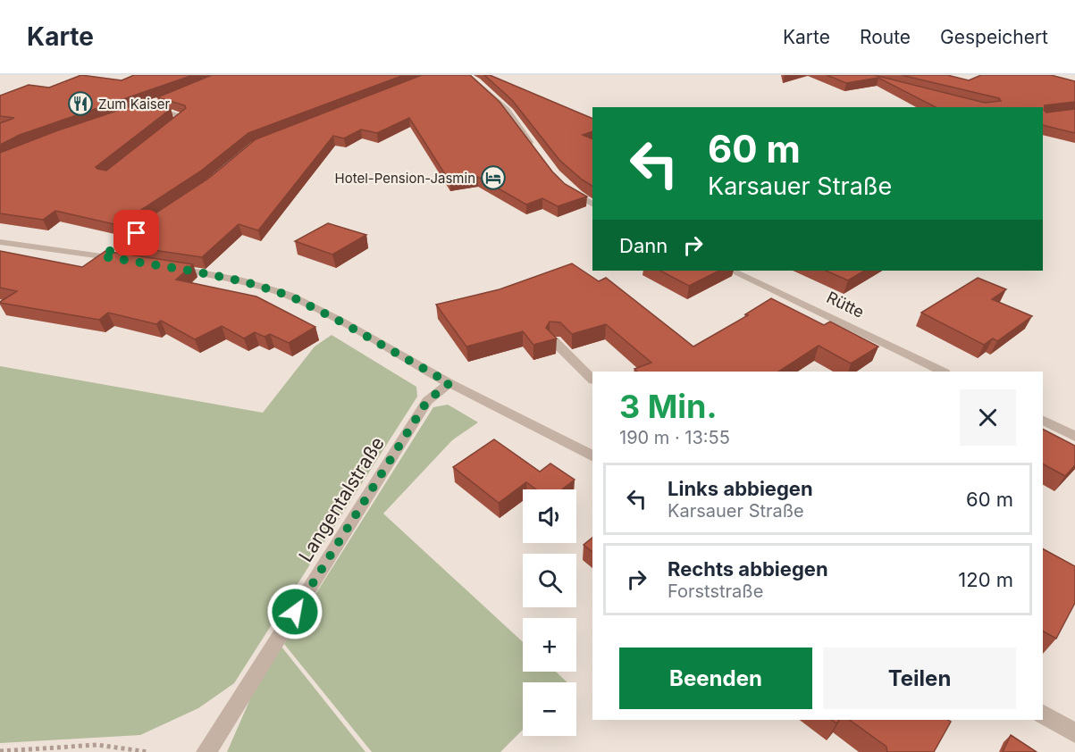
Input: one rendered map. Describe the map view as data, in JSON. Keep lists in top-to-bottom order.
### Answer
{
  "streets": {
    "street": ["Rütte", "Langentalstraße"]
  },
  "places": {
    "restaurant": ["Zum Kaiser"],
    "hotel": ["Hotel-Pension-Jasmin"]
  },
  "page": {
    "header": "Karte",
    "nav": ["Karte", "Route", "Gespeichert"],
    "turn": ["60 m", "Karsauer Straße"],
    "then": "Dann",
    "heading": ["3 Min.", "190 m · 13:55"],
    "list": [
      {
        "name": "Links abbiegen",
        "note": "Karsauer Straße",
        "value": "60 m"
      },
      {
        "name": "Rechts abbiegen",
        "note": "Forststraße",
        "value": "120 m"
      }
    ],
    "map_buttons": ["+", "−"],
    "buttons": ["Beenden", "Teilen"]
  }
}
